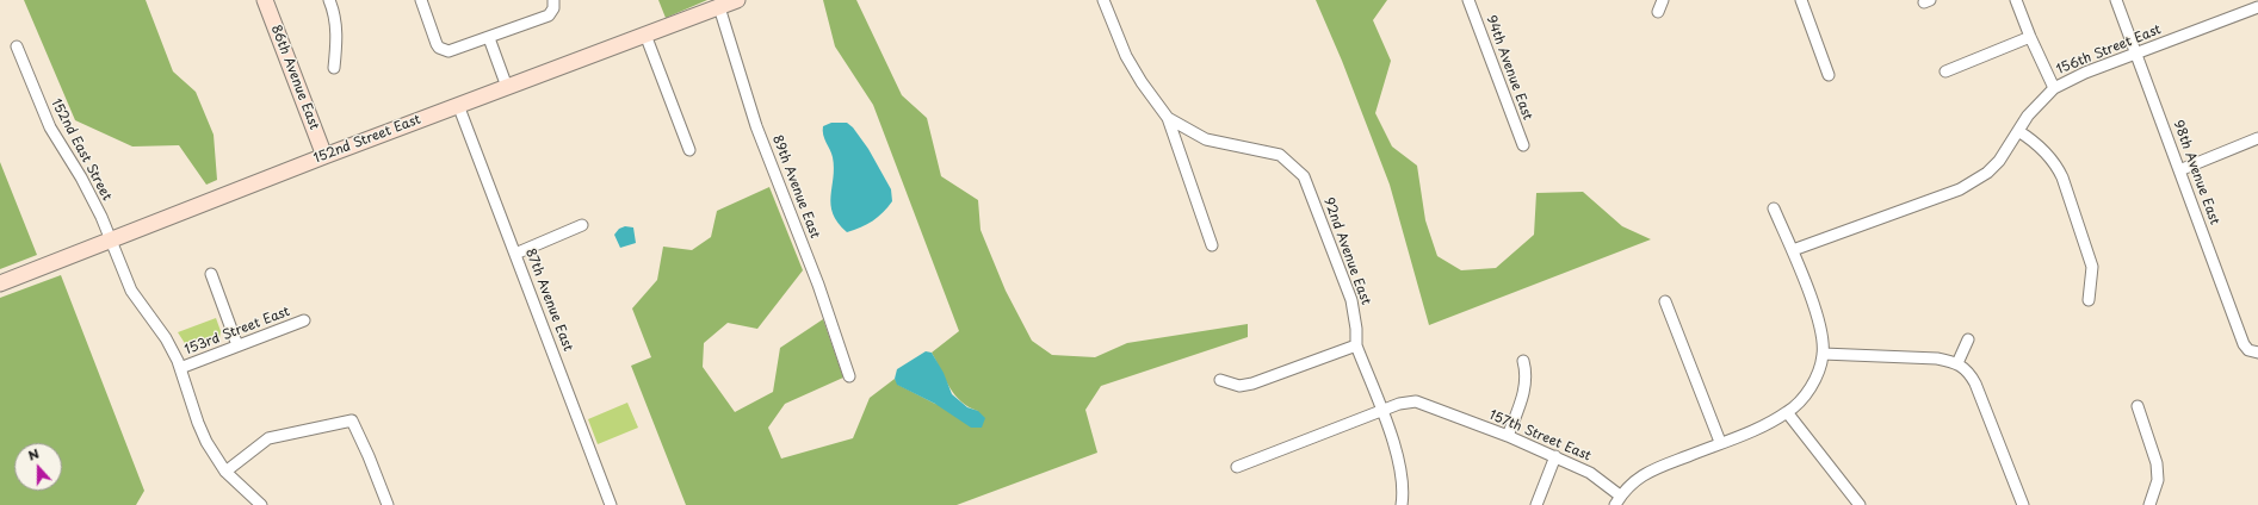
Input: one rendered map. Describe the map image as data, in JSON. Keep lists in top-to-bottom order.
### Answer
{
  "streets": {
    "street": [
      "156th Street East",
      "94th Avenue East",
      "86th Avenue East",
      "152nd Street East",
      "152nd East Street",
      "98th Avenue East",
      "89th Avenue East",
      "92nd Avenue East",
      "87th Avenue East",
      "153rd Street East",
      "157th Street East"
    ]
  },
  "crossings": [
    ["156th Street East", "98th Avenue East"],
    ["86th Avenue East", "152nd Street East"],
    ["152nd Street East", "152nd East Street"],
    ["152nd Street East", "89th Avenue East"],
    ["152nd Street East", "87th Avenue East"],
    ["152nd East Street", "153rd Street East"],
    ["92nd Avenue East", "157th Street East"]
  ],
  "north": "top"
}
